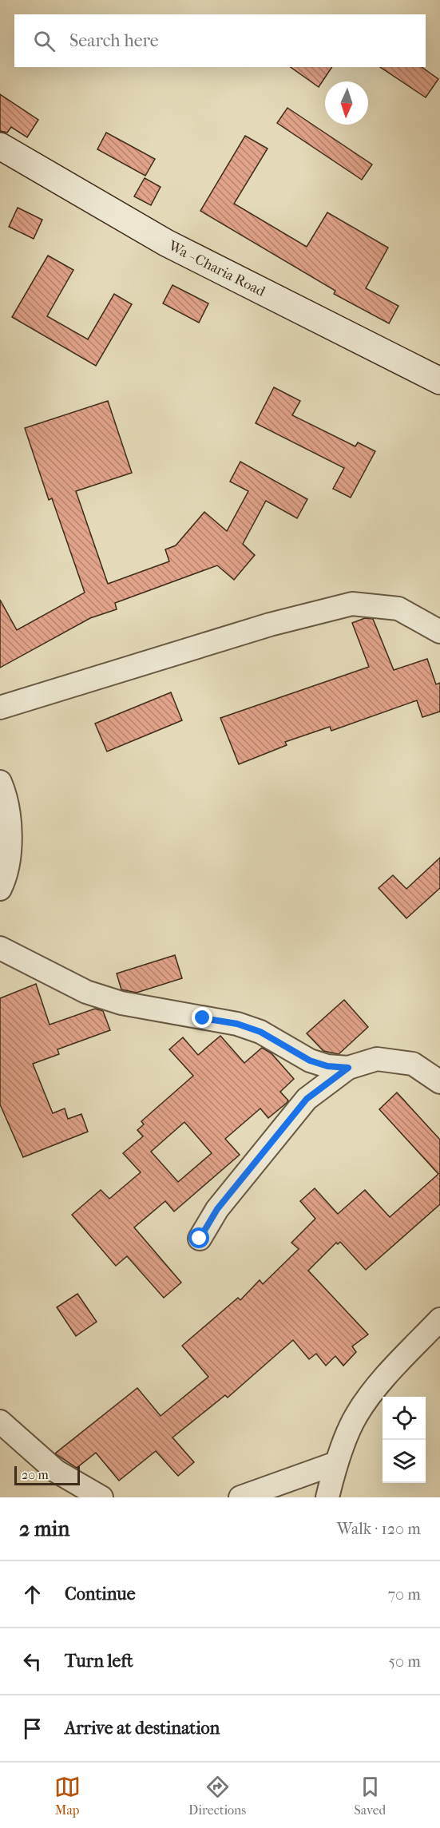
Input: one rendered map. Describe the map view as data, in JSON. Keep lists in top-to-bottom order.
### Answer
{
  "streets": {
    "street": ["Wa - Charia Road"]
  },
  "scale_bar": "20 m",
  "north": "bottom",
  "page": {
    "search": "Search here",
    "scale": "20 m",
    "heading": ["2 min", "Walk · 120 m"],
    "list": [
      ["Continue", "70 m"],
      ["Turn left", "50 m"],
      "Arrive at destination"
    ],
    "nav": ["Map", "Directions", "Saved"]
  }
}
